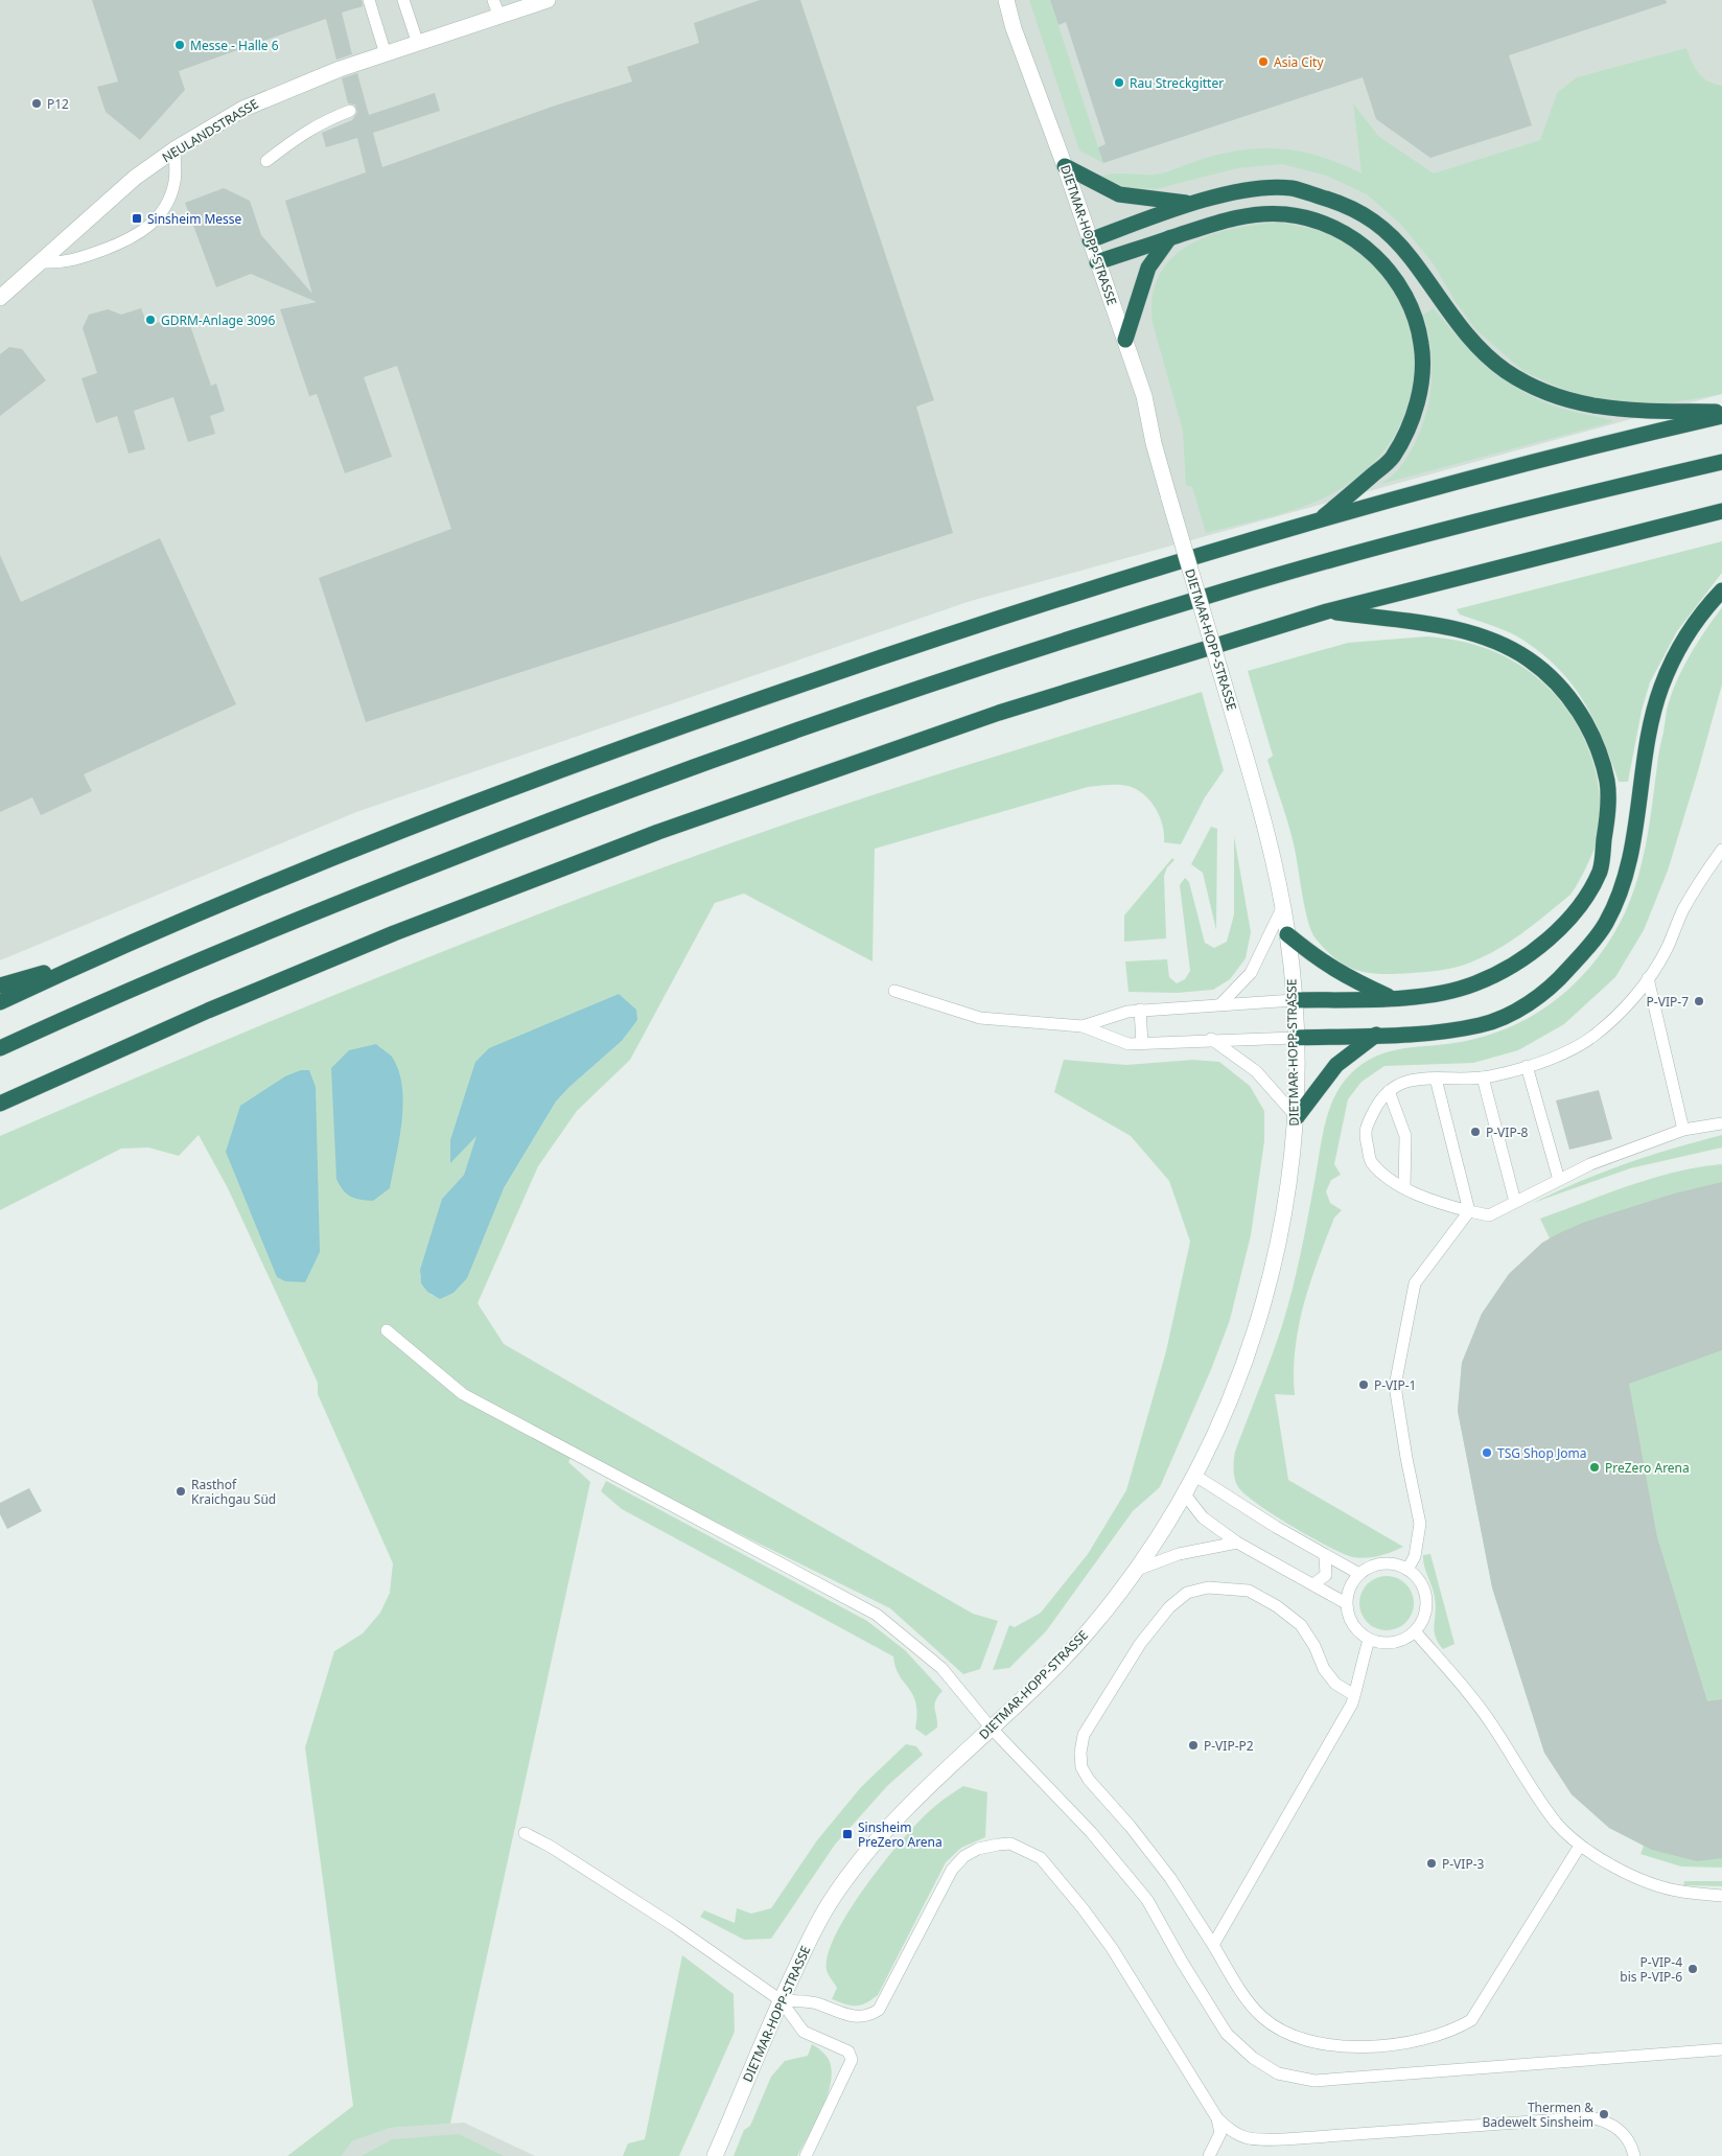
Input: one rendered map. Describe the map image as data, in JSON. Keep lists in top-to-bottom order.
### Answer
{
  "streets": {
    "street": ["NEULANDSTRASSE", "DIETMAR-HOPP-STRASSE"]
  },
  "places": {
    "other": [
      "Messe - Halle 6",
      "Asia City",
      "Rau Streckgitter",
      "P12",
      "GDRM-Anlage 3096",
      "P-VIP-7",
      "P-VIP-8",
      "P-VIP-1",
      "TSG Shop Joma",
      "PreZero Arena",
      "Rasthof Kraichgau Süd",
      "P-VIP-P2",
      "P-VIP-3",
      "P-VIP-4 bis P-VIP-6",
      "Thermen & Badewelt Sinsheim"
    ],
    "transit": ["Sinsheim Messe", "Sinsheim PreZero Arena"]
  }
}
